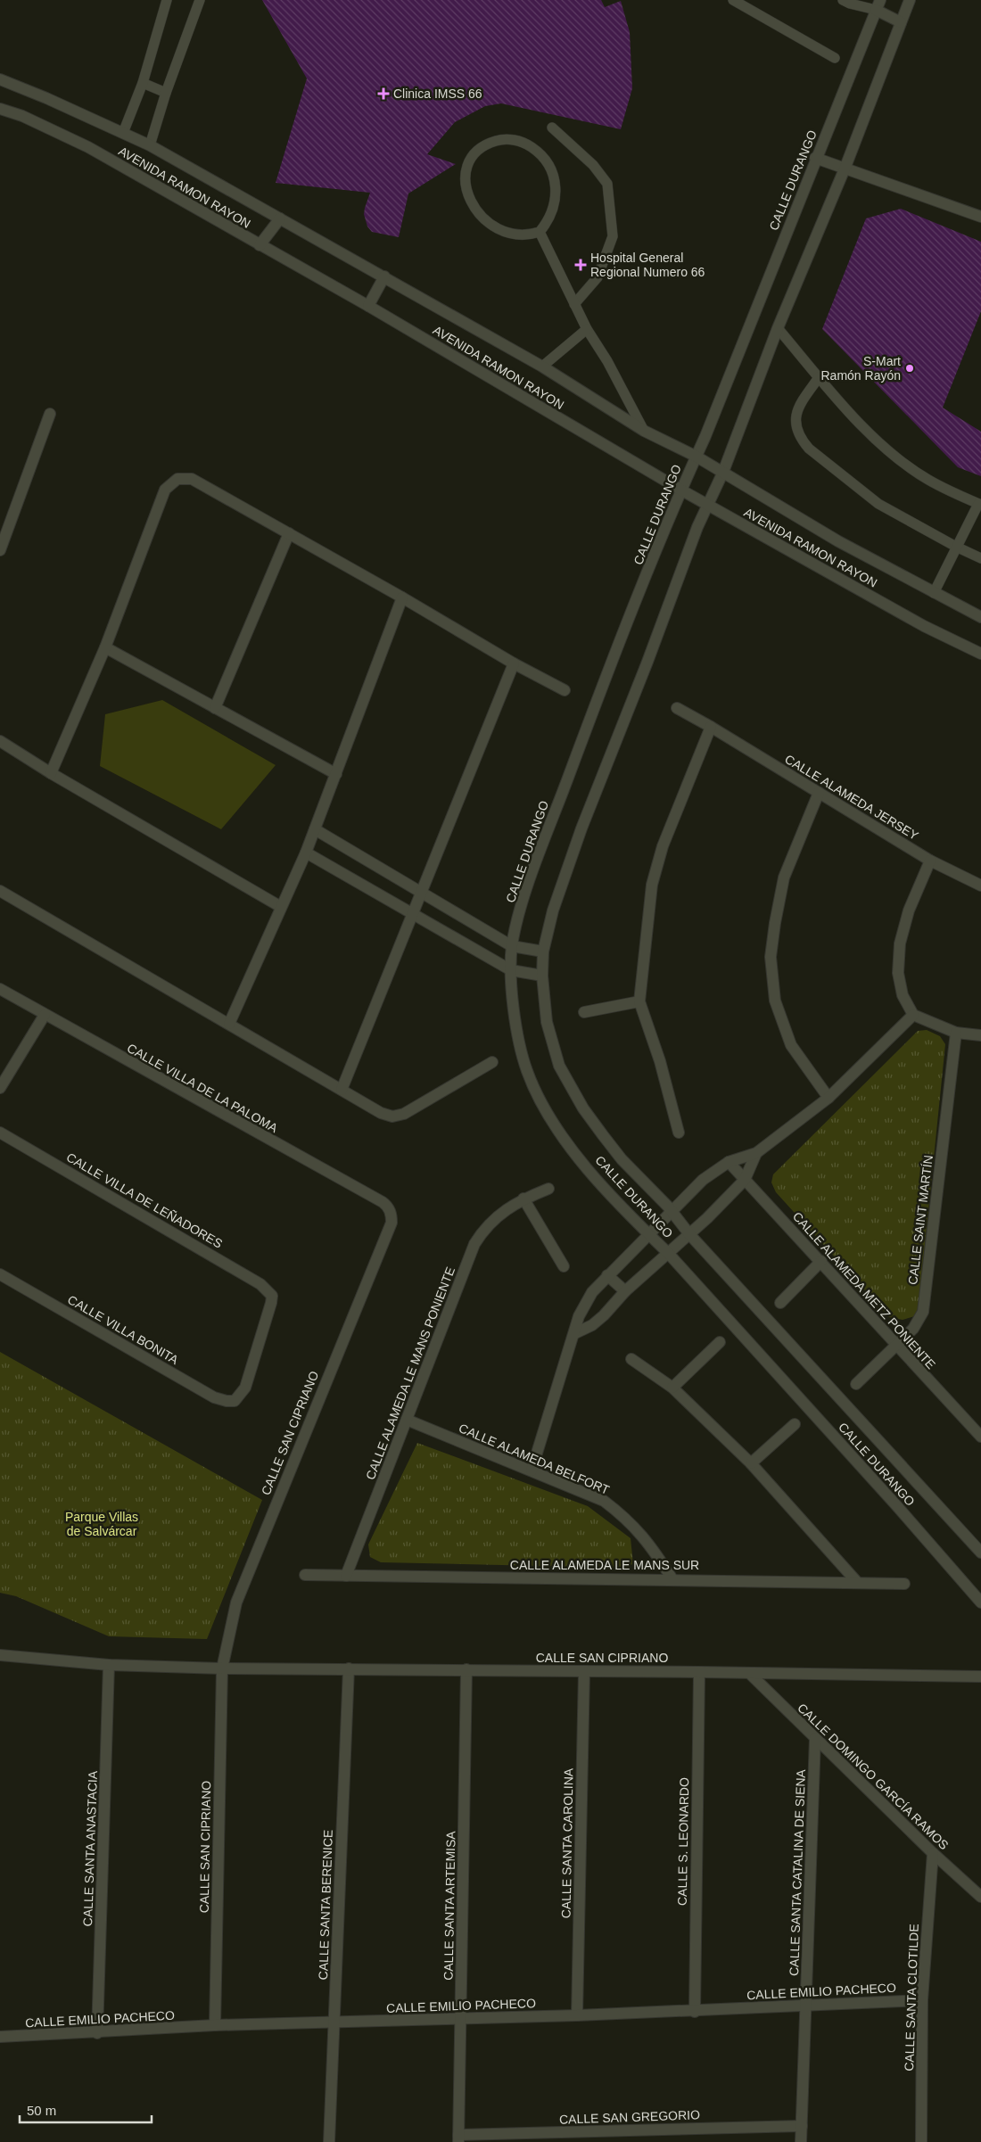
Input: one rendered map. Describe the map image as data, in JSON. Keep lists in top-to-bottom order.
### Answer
{
  "streets": {
    "street": [
      "CALLE DURANGO",
      "AVENIDA RAMON RAYON",
      "CALLE ALAMEDA JERSEY",
      "CALLE VILLA DE LA PALOMA",
      "CALLE VILLA DE LEÑADORES",
      "CALLE SAINT MARTÍN",
      "CALLE ALAMEDA METZ PONIENTE",
      "CALLE VILLA BONITA",
      "CALLE ALAMEDA LE MANS PONIENTE",
      "CALLE SAN CIPRIANO",
      "CALLE ALAMEDA BELFORT",
      "CALLE ALAMEDA LE MANS SUR",
      "CALLE DOMINGO GARCÍA RAMOS",
      "CALLE S. LEONARDO",
      "CALLE SANTA CAROLINA",
      "CALLE SANTA ANASTACIA",
      "CALLE SANTA CATALINA DE SIENA",
      "CALLE SANTA BERENICE",
      "CALLE SANTA ARTEMISA",
      "CALLE EMILIO PACHECO",
      "CALLE SANTA CLOTILDE",
      "CALLE SAN GREGORIO"
    ]
  },
  "crossings": [
    ["CALLE DURANGO", "AVENIDA RAMON RAYON"],
    ["CALLE VILLA DE LA PALOMA", "CALLE SAN CIPRIANO"],
    ["CALLE VILLA DE LEÑADORES", "CALLE VILLA BONITA"],
    ["CALLE SAINT MARTÍN", "CALLE ALAMEDA METZ PONIENTE"],
    ["CALLE ALAMEDA LE MANS PONIENTE", "CALLE ALAMEDA BELFORT"],
    ["CALLE ALAMEDA LE MANS PONIENTE", "CALLE ALAMEDA LE MANS SUR"],
    ["CALLE SAN CIPRIANO", "CALLE DOMINGO GARCÍA RAMOS"],
    ["CALLE SAN CIPRIANO", "CALLE S. LEONARDO"],
    ["CALLE SAN CIPRIANO", "CALLE SANTA CAROLINA"],
    ["CALLE SAN CIPRIANO", "CALLE SANTA ANASTACIA"],
    ["CALLE SAN CIPRIANO", "CALLE SANTA BERENICE"],
    ["CALLE SAN CIPRIANO", "CALLE SANTA ARTEMISA"],
    ["CALLE SAN CIPRIANO", "CALLE EMILIO PACHECO"],
    ["CALLE ALAMEDA BELFORT", "CALLE ALAMEDA LE MANS SUR"],
    ["CALLE DOMINGO GARCÍA RAMOS", "CALLE SANTA CATALINA DE SIENA"],
    ["CALLE DOMINGO GARCÍA RAMOS", "CALLE SANTA CLOTILDE"],
    ["CALLE S. LEONARDO", "CALLE EMILIO PACHECO"],
    ["CALLE SANTA CAROLINA", "CALLE EMILIO PACHECO"],
    ["CALLE SANTA ANASTACIA", "CALLE EMILIO PACHECO"],
    ["CALLE SANTA CATALINA DE SIENA", "CALLE EMILIO PACHECO"],
    ["CALLE SANTA CATALINA DE SIENA", "CALLE SAN GREGORIO"],
    ["CALLE SANTA BERENICE", "CALLE EMILIO PACHECO"],
    ["CALLE SANTA ARTEMISA", "CALLE EMILIO PACHECO"],
    ["CALLE SANTA ARTEMISA", "CALLE SAN GREGORIO"],
    ["CALLE EMILIO PACHECO", "CALLE SANTA CLOTILDE"]
  ],
  "parks": ["Parque Villas de Salvárcar"],
  "places": {
    "health": ["Clinica IMSS 66", "Hospital General Regional Numero 66"],
    "other": ["S-Mart Ramón Rayón"]
  },
  "scale_bar": "50 m"
}
